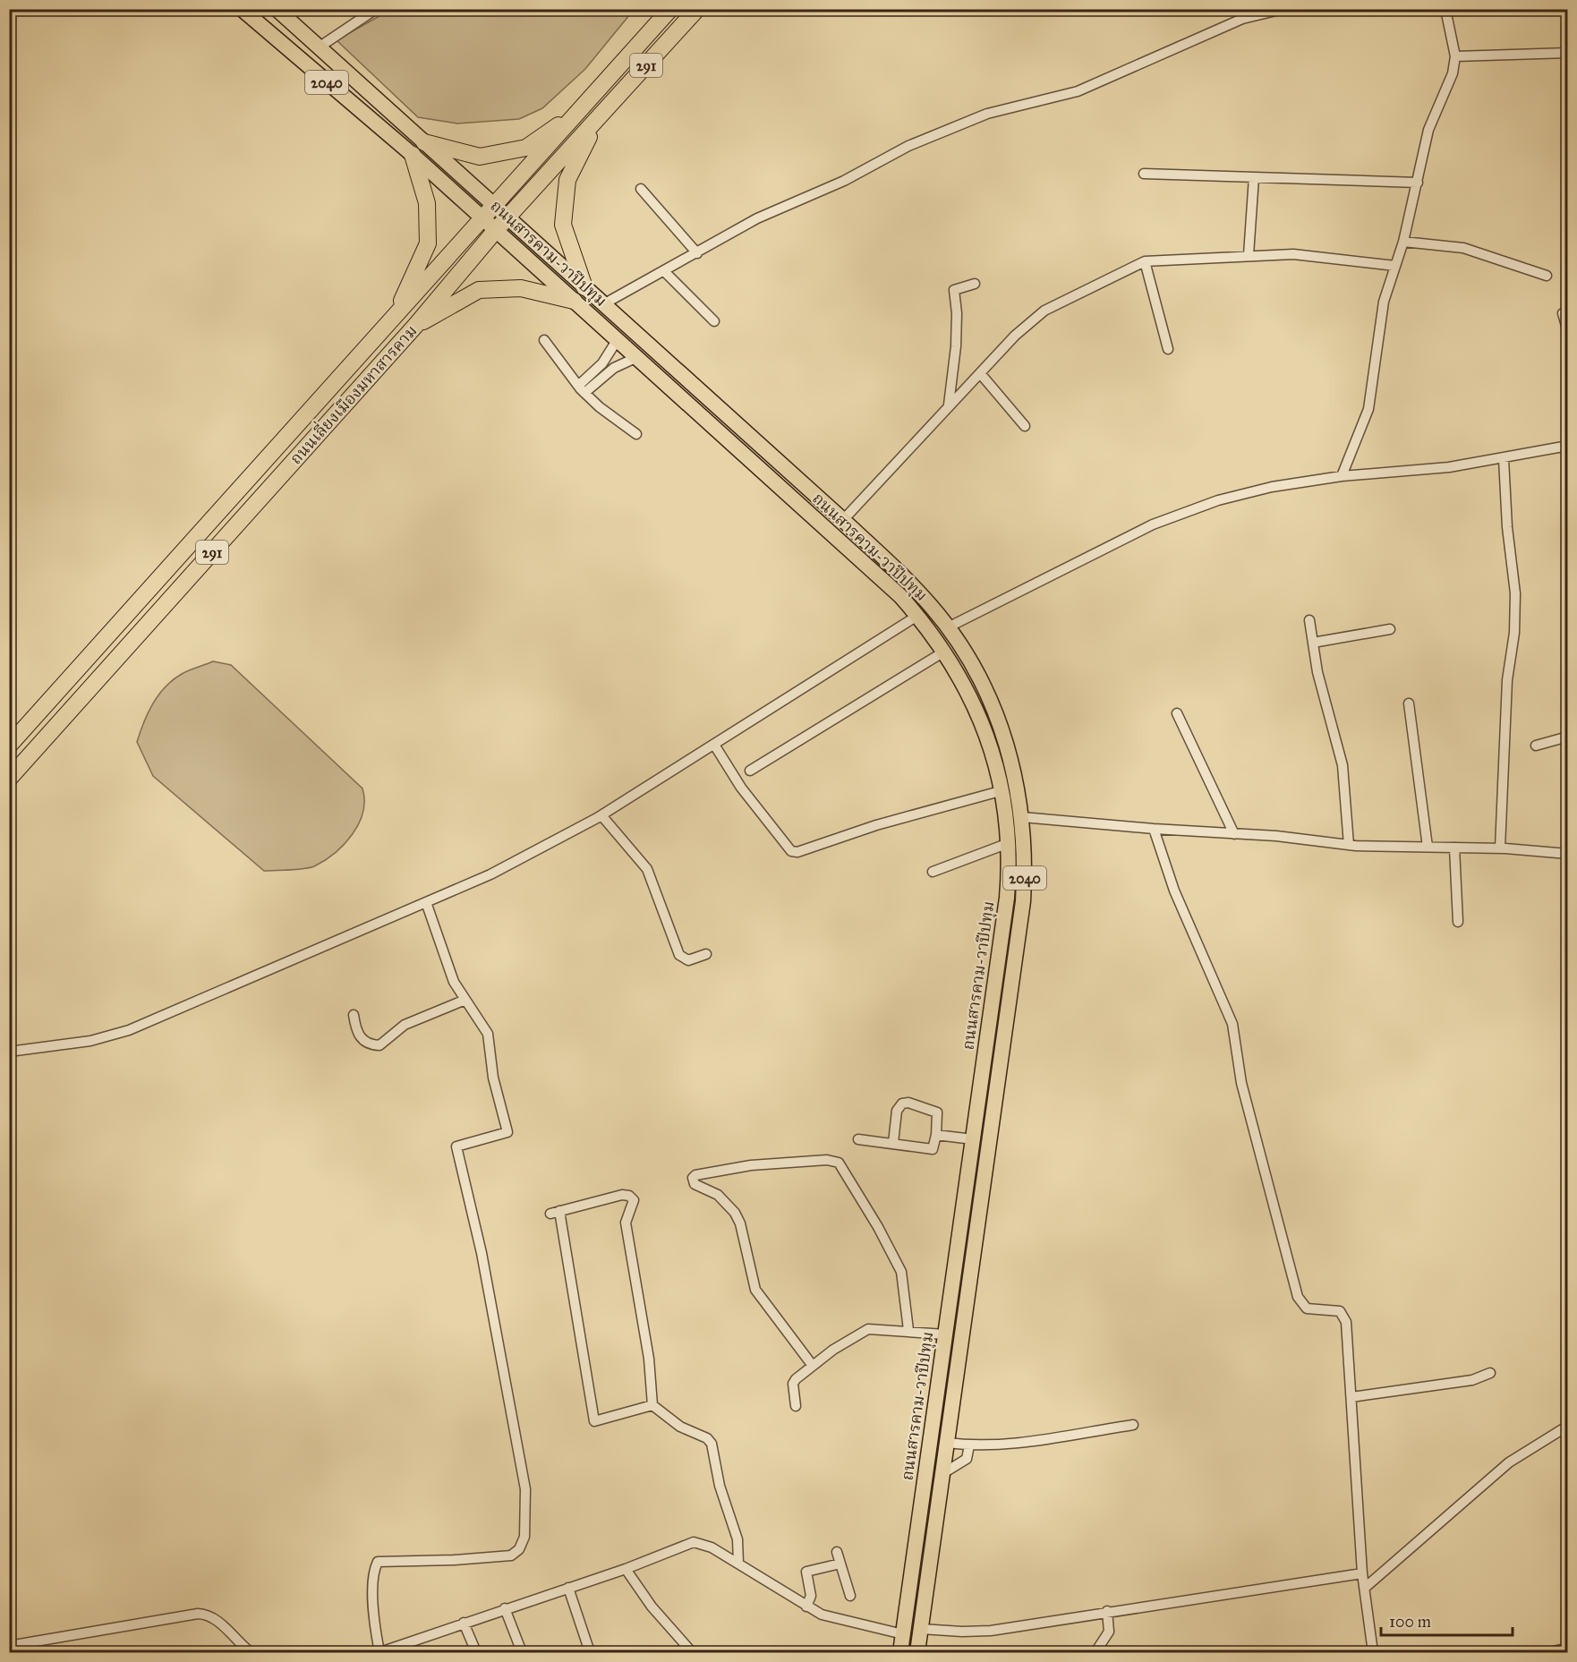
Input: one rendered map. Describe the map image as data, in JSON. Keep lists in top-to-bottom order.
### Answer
{
  "streets": {
    "highway": ["291", "ถนนเลี่ยงเมืองมหาสารคาม"],
    "main road": ["2040", "ถนนสารคาม-วาปีปทุม"]
  },
  "crossings": [
    ["ถนนสารคาม-วาปีปทุม", "ถนนเลี่ยงเมืองมหาสารคาม"]
  ],
  "scale_bar": "100 m"
}
